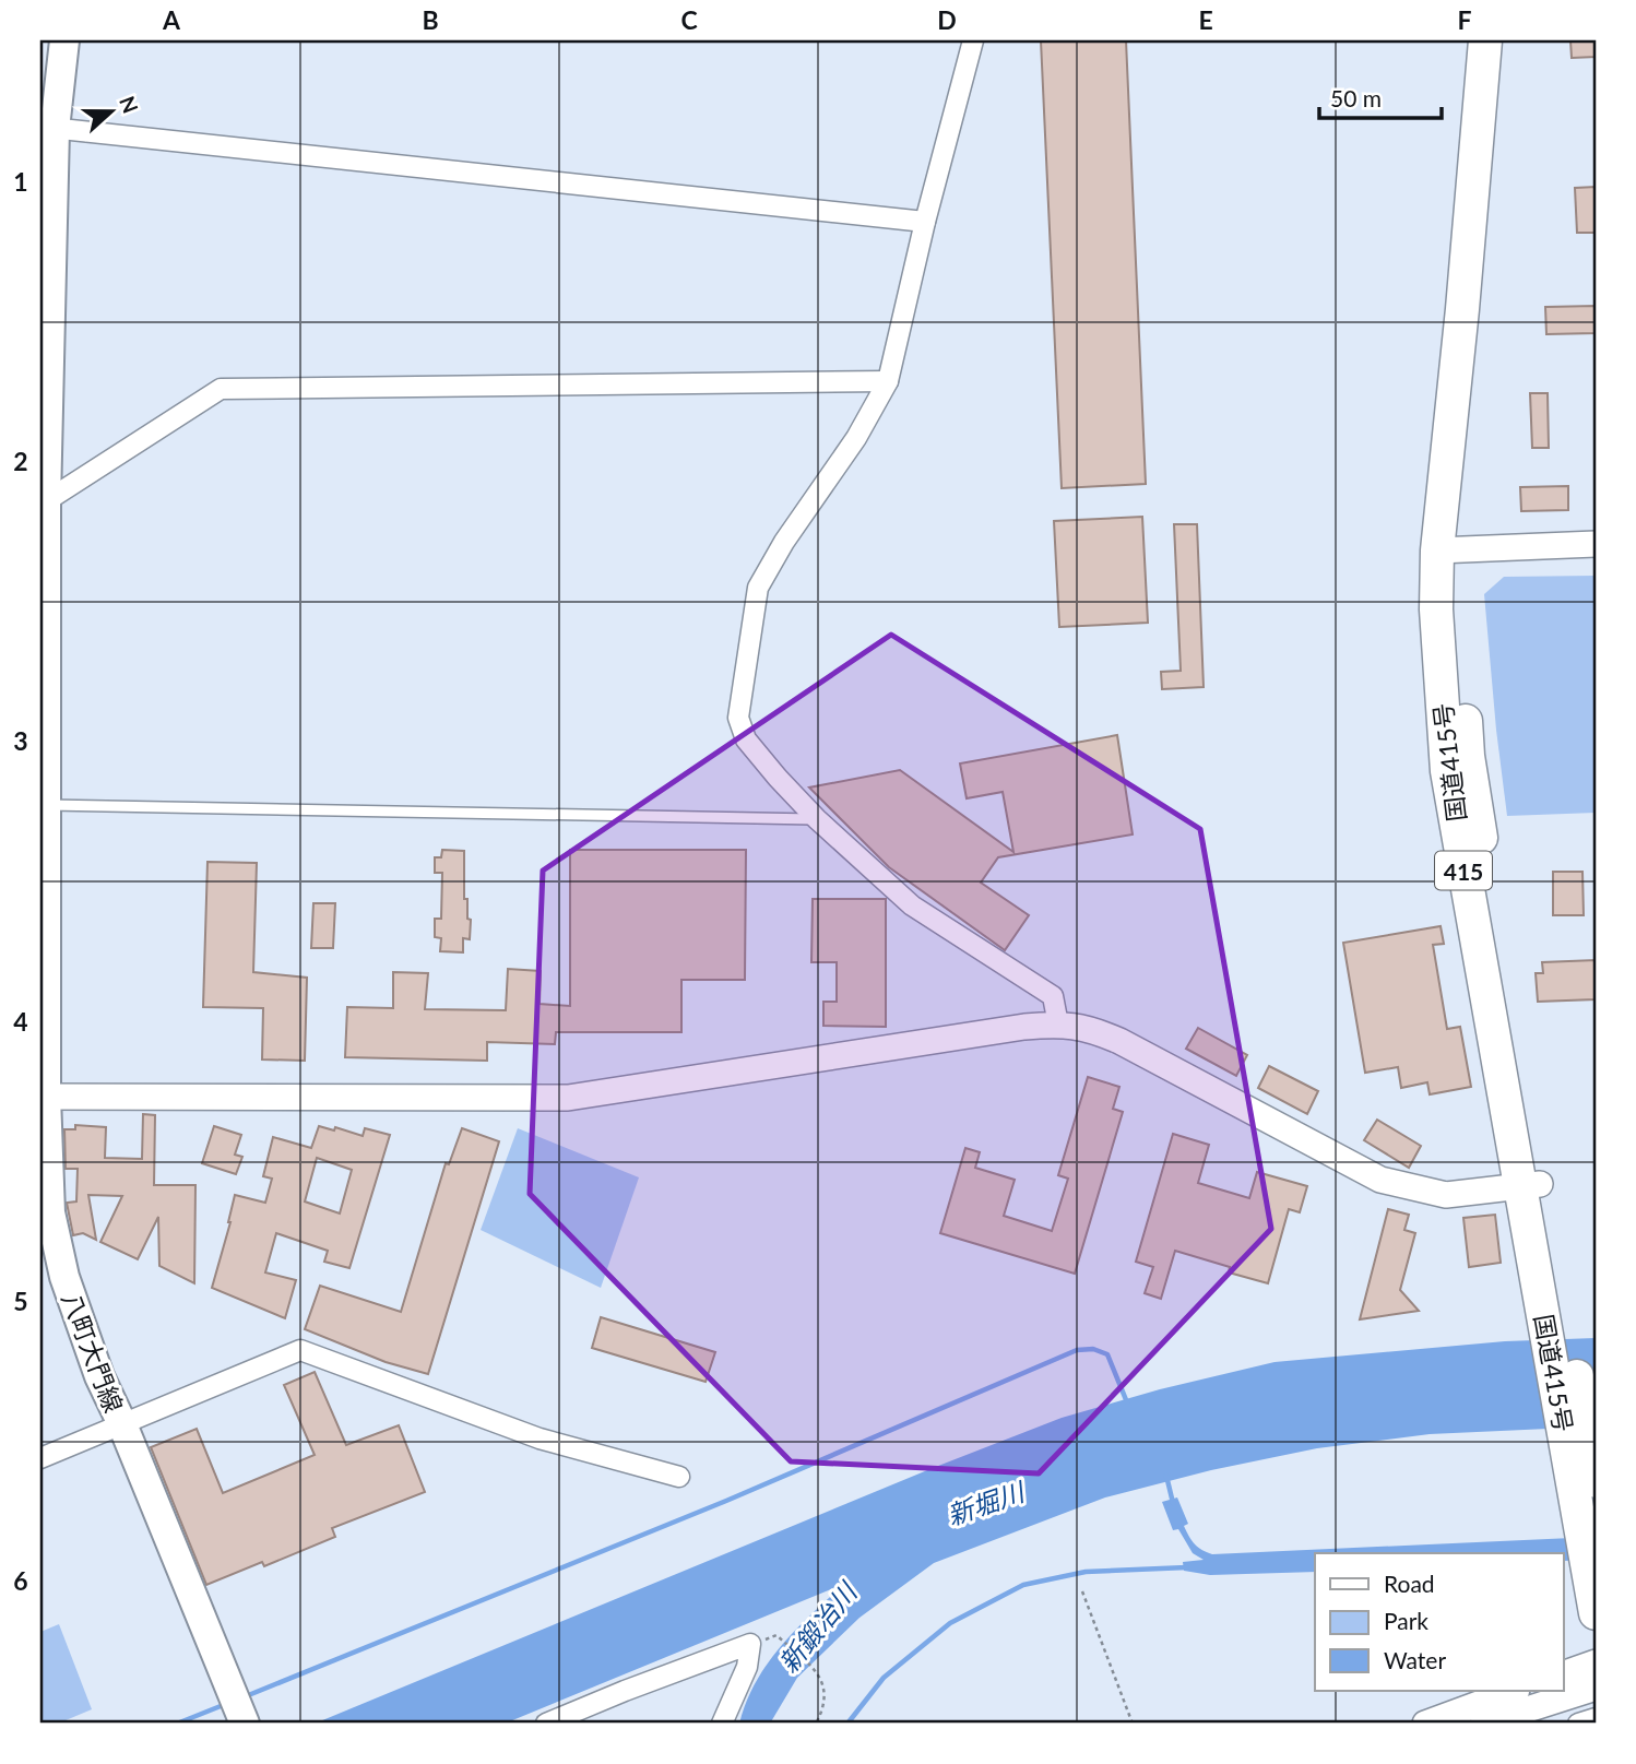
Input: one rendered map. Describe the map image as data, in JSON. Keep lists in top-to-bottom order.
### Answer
{
  "streets": {
    "highway": ["国道415号", "415"],
    "main road": ["八町大門線"]
  },
  "water": ["新堀川", "新鍛冶川"],
  "legend": ["Road", "Park", "Water"],
  "scale_bar": "50 m",
  "north": "right",
  "grid": {
    "columns": [
      "A",
      "B",
      "C",
      "D",
      "E",
      "F"
    ],
    "rows": [
      "1",
      "2",
      "3",
      "4",
      "5",
      "6"
    ]
  }
}
